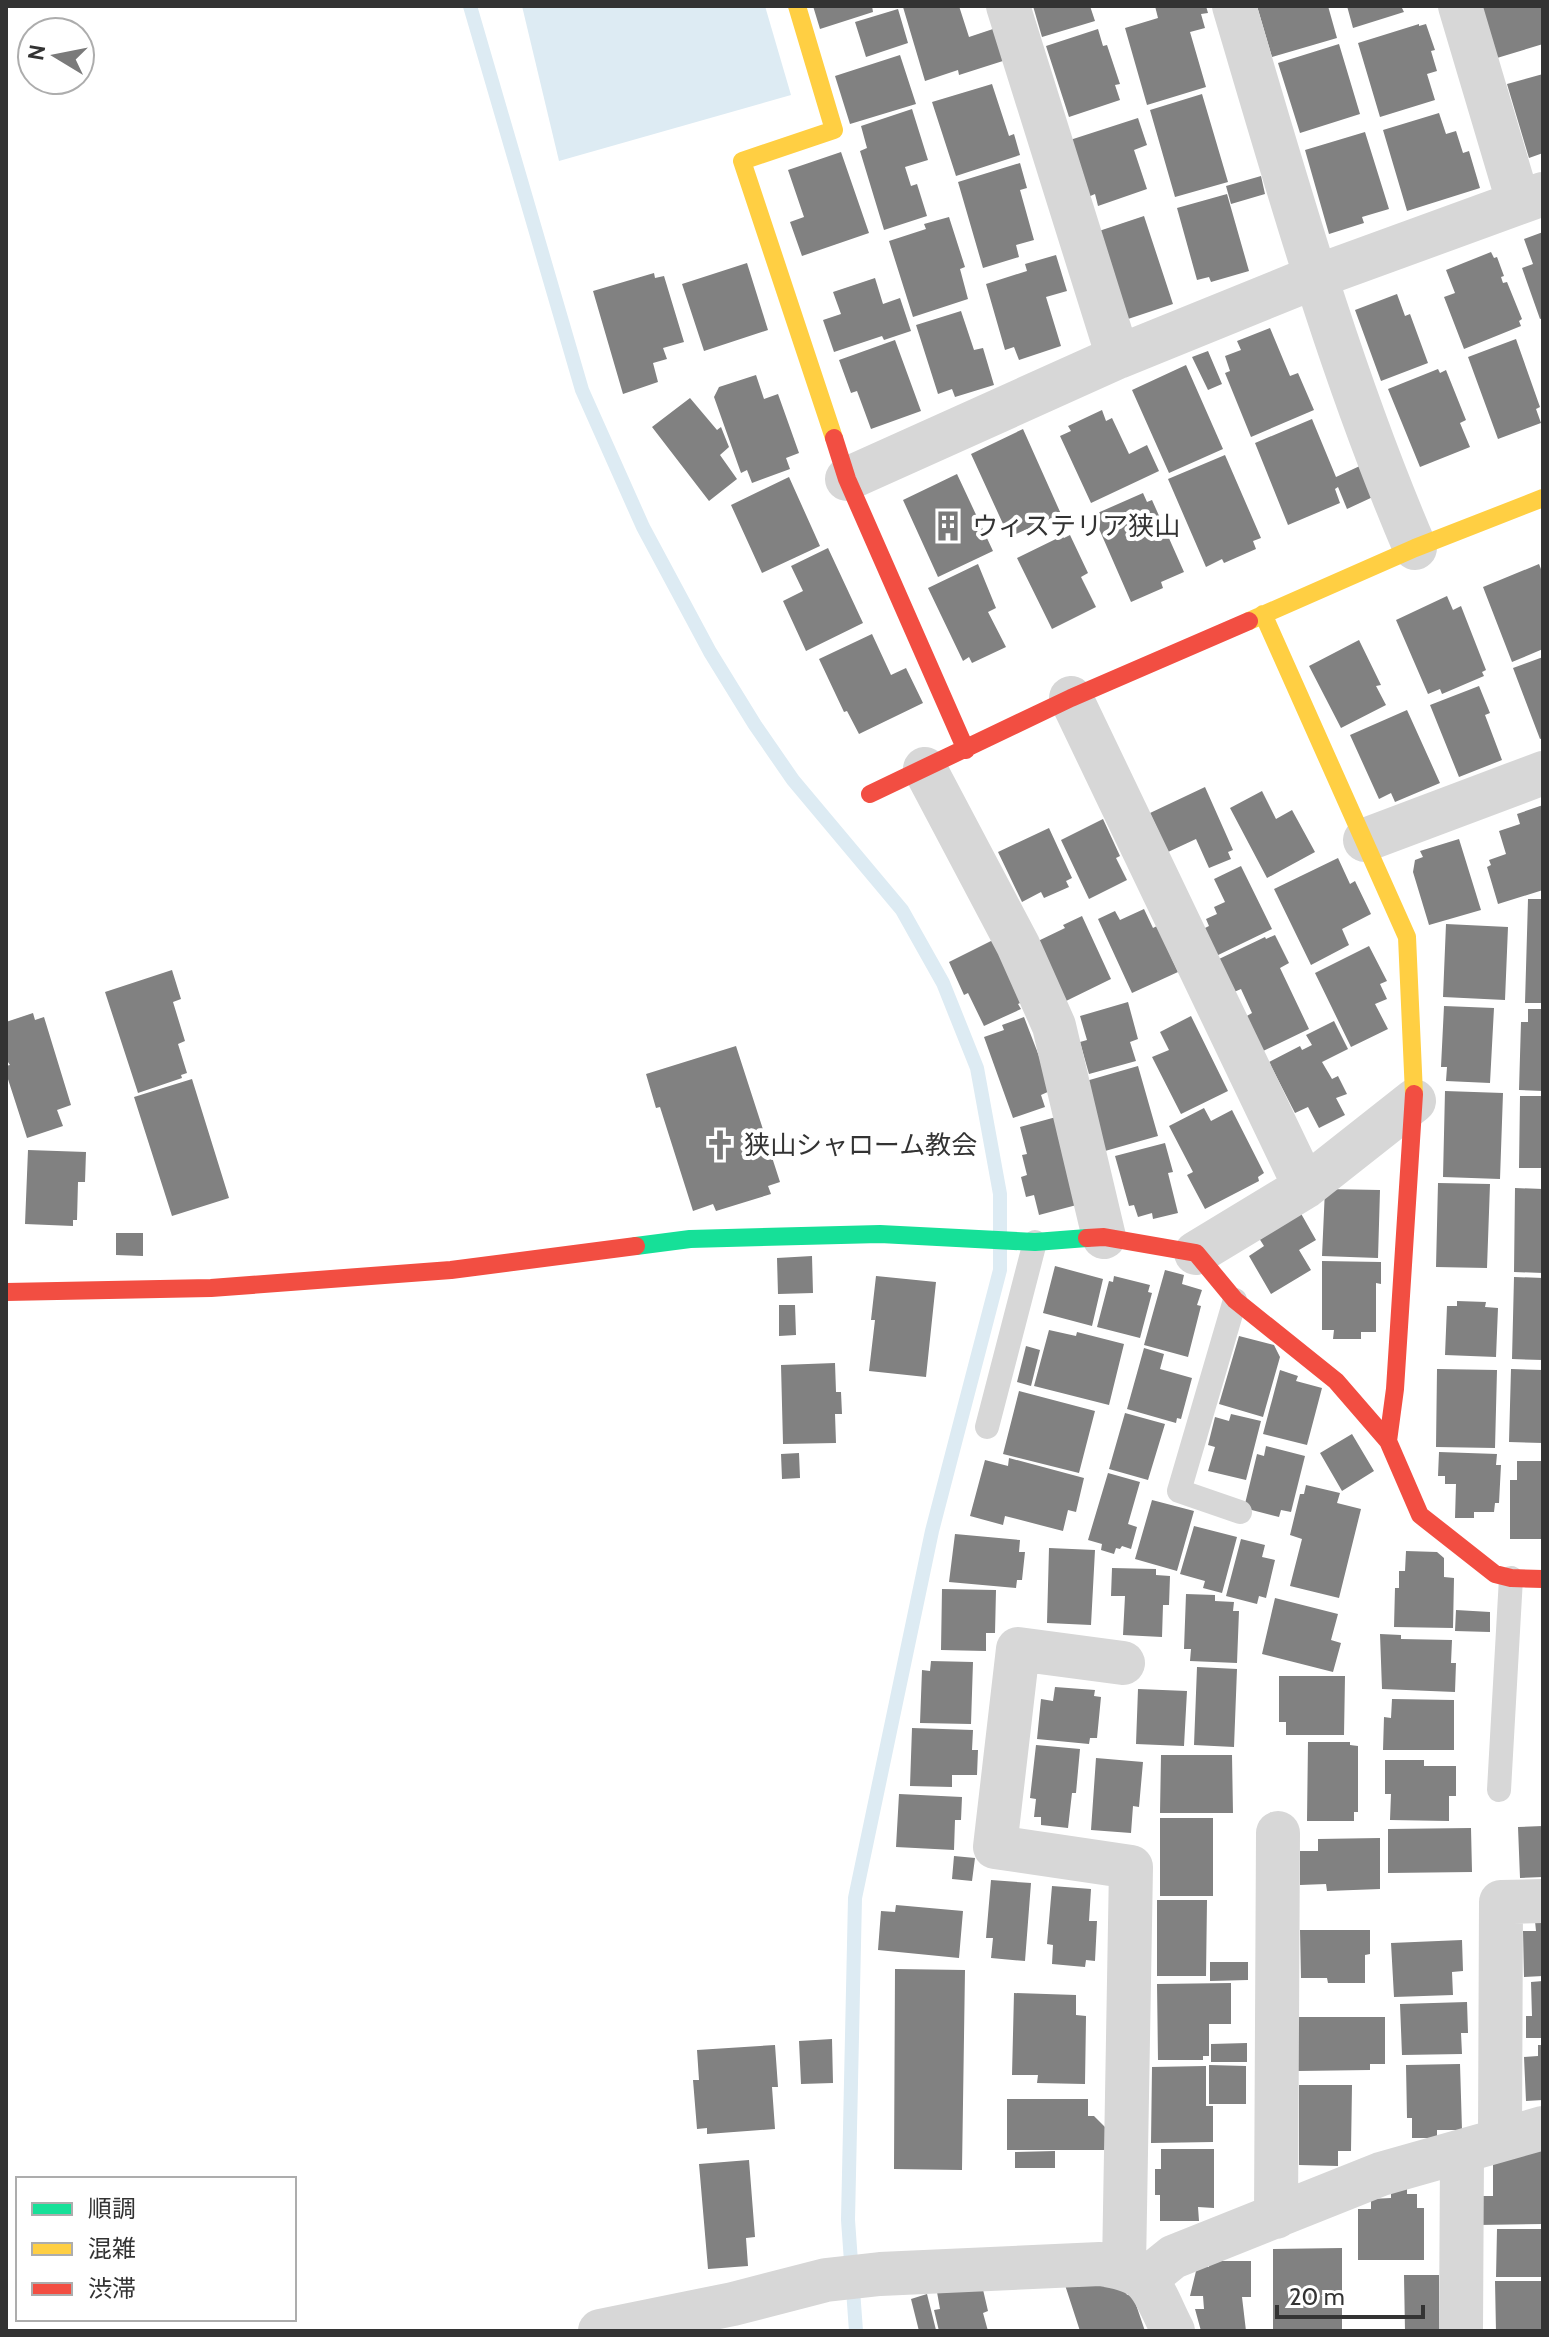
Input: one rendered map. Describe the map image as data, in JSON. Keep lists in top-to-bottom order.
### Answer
{
  "places": {
    "building": ["ウィステリア狭山"],
    "church": ["狭山シャローム教会"]
  },
  "legend": ["順調", "混雑", "渋滞"],
  "scale_bar": "20 m",
  "north": "left"
}
